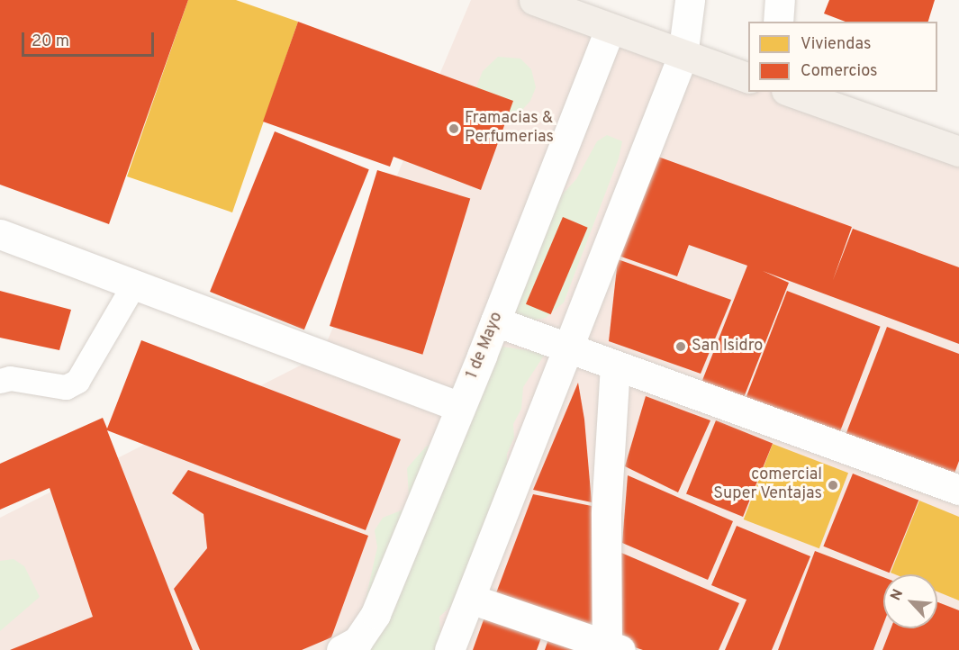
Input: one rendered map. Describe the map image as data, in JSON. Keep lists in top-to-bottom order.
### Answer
{
  "streets": {
    "street": ["1 de Mayo"]
  },
  "places": ["Framacias & Perfumerias", "San Isidro", "comercial Super Ventajas"],
  "legend": ["Viviendas", "Comercios"],
  "scale_bar": "20 m",
  "north": "top left"
}
